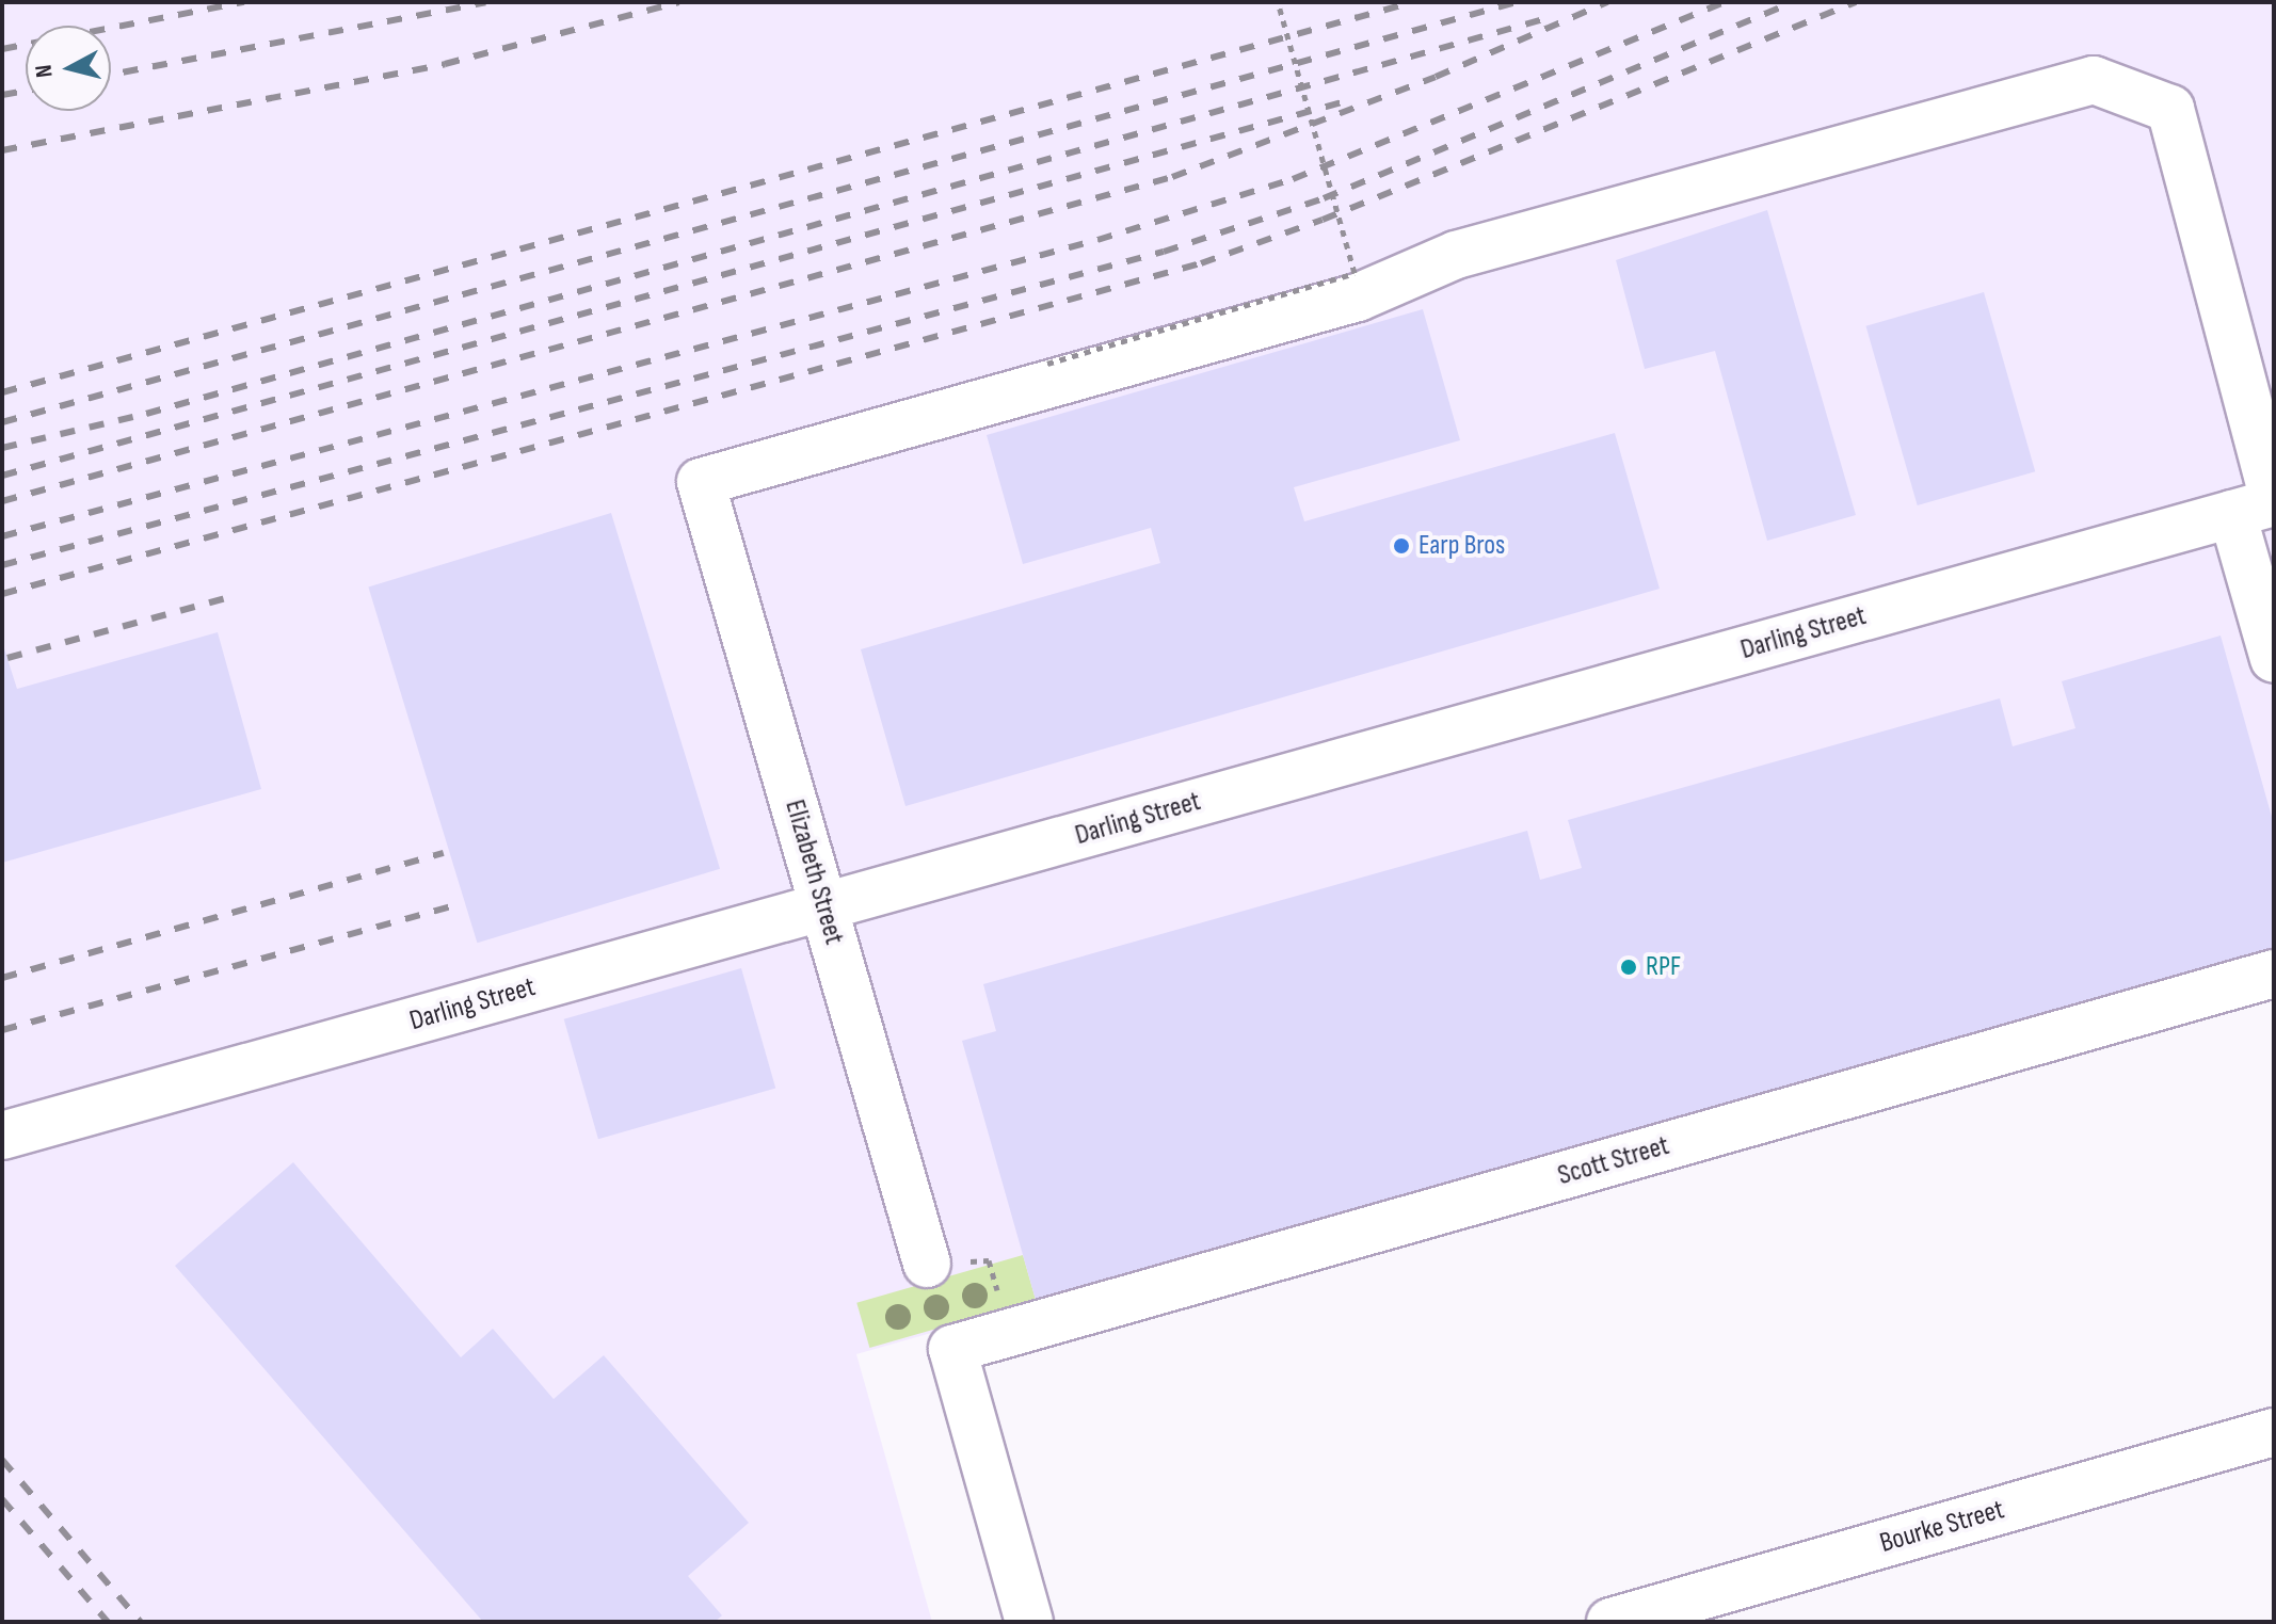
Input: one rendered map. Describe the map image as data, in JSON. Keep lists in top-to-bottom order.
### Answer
{
  "streets": {
    "street": [
      "Darling Street",
      "Elizabeth Street",
      "Scott Street",
      "Bourke Street"
    ]
  },
  "crossings": [
    ["Darling Street", "Elizabeth Street"]
  ],
  "places": ["Earp Bros", "RPF"],
  "north": "left"
}
